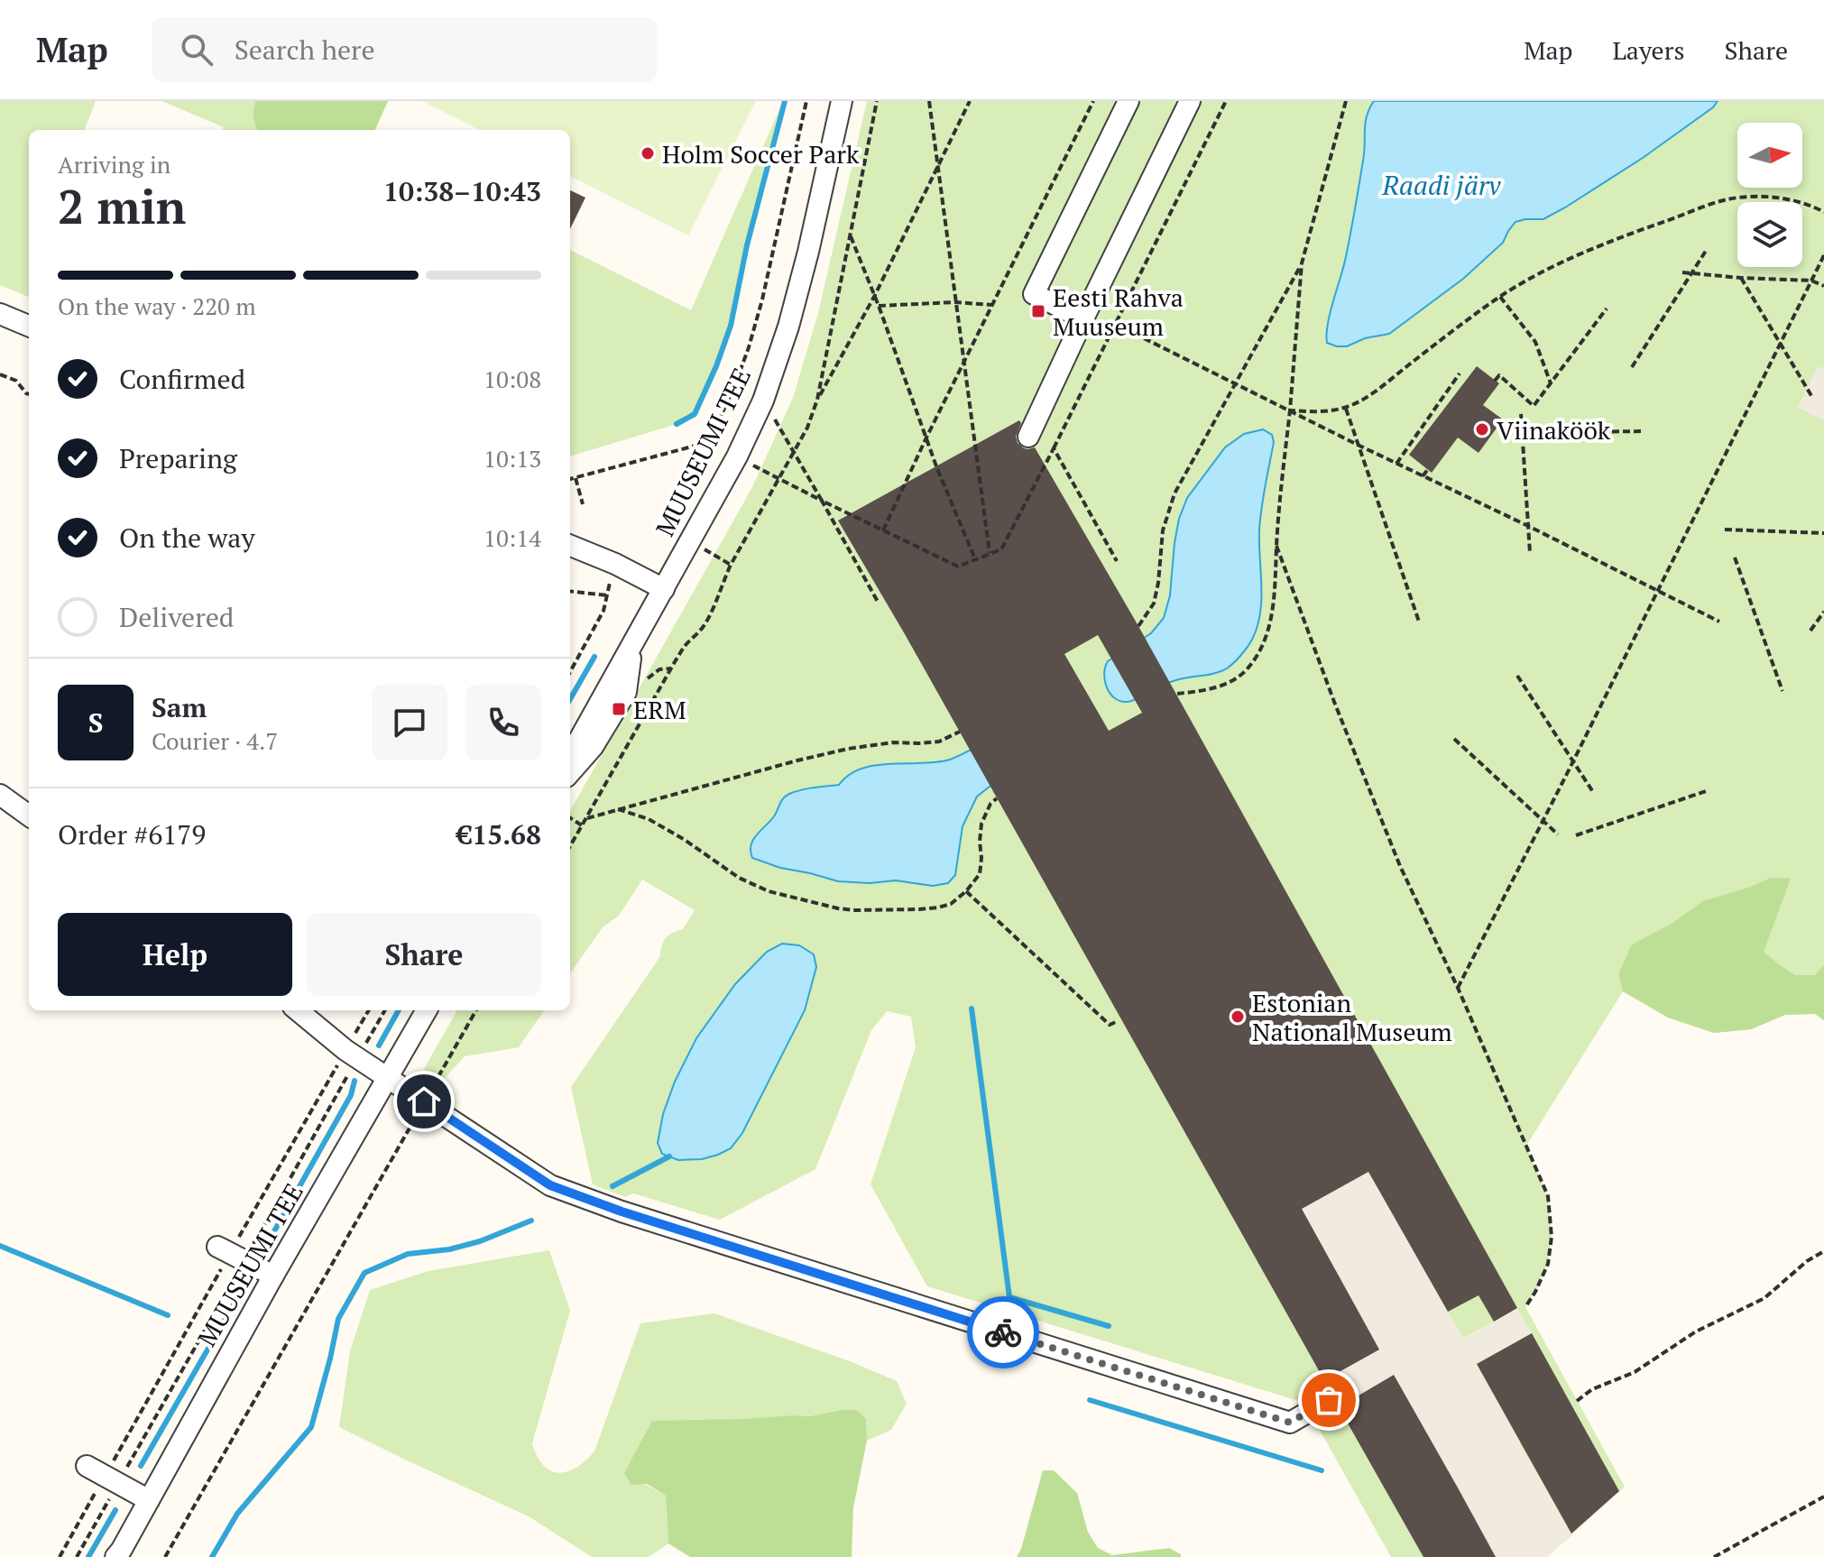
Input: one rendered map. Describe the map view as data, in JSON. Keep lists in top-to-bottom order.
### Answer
{
  "streets": {
    "street": ["MUUSEUMI TEE"]
  },
  "water": ["Raadi järv"],
  "places": {
    "other": ["Holm Soccer Park", "Viinaköök", "Estonian National Museum"],
    "transit": ["Eesti Rahva Muuseum", "ERM"]
  },
  "north": "right",
  "page": {
    "header": "Map",
    "search": "Search here",
    "nav": ["Map", "Layers", "Share"],
    "heading": ["2 min", "Arriving in", "10:38–10:43"],
    "panel": [
      "Sam",
      "Courier · 4.7",
      "Order #6179",
      "€15.68"
    ],
    "bar": "On the way · 220 m",
    "list": [
      ["Confirmed", "10:08"],
      ["Preparing", "10:13"],
      ["On the way", "10:14"],
      "Delivered"
    ],
    "round": "S",
    "buttons": ["Help", "Share"]
  }
}
